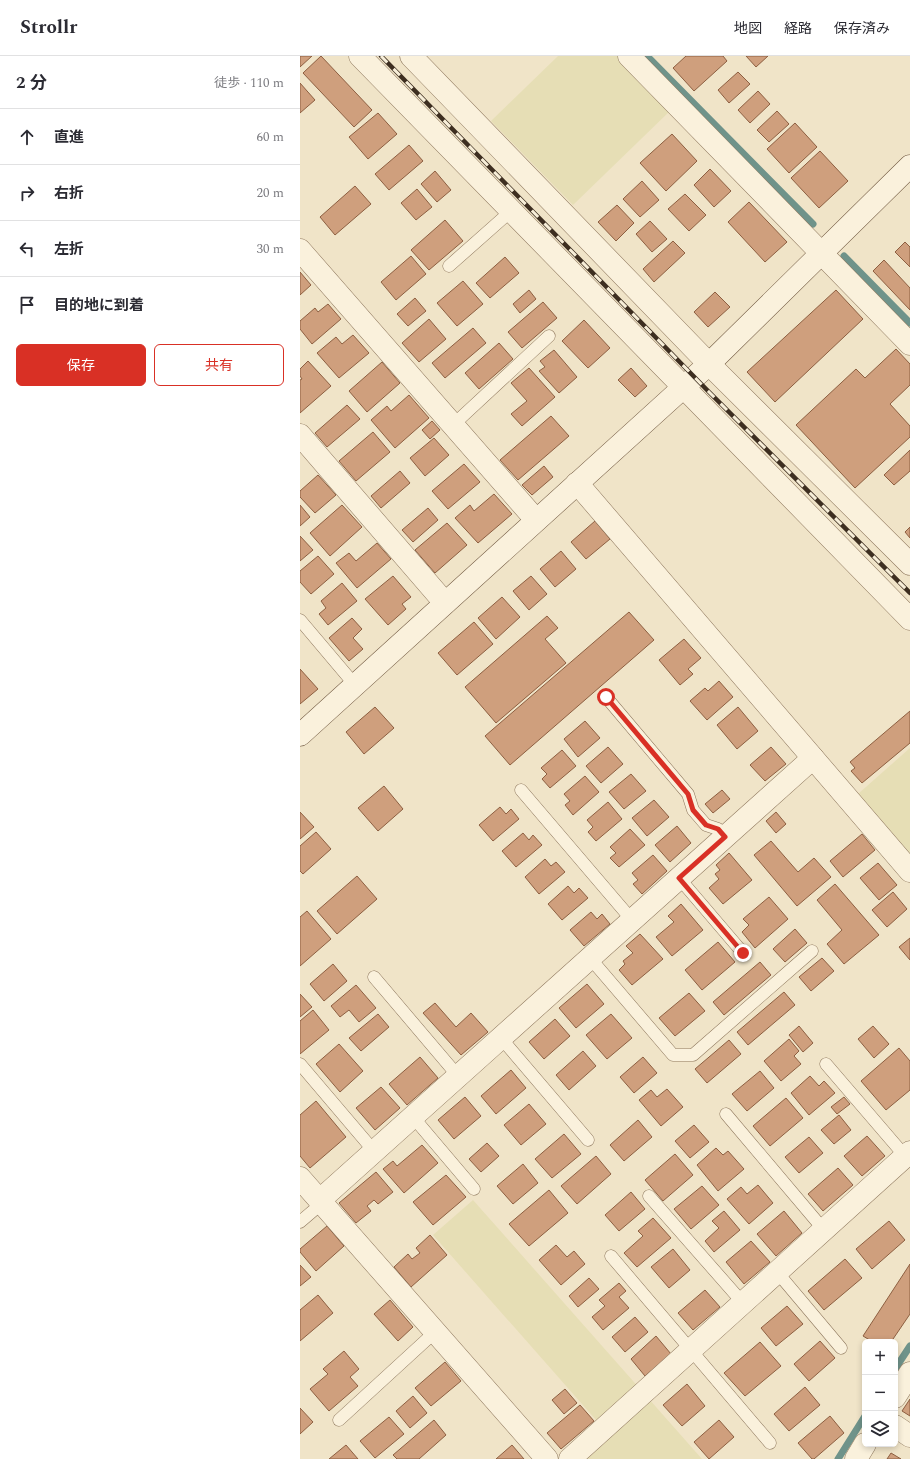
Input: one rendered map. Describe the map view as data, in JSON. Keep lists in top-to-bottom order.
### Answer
{
  "page": {
    "header": "Strollr",
    "nav": ["地図", "経路", "保存済み"],
    "heading": ["2 分", "徒歩 · 110 m"],
    "list": [
      ["直進", "60 m"],
      ["右折", "20 m"],
      ["左折", "30 m"],
      "目的地に到着"
    ],
    "buttons": ["保存", "共有"],
    "map_buttons": ["+", "−"]
  }
}
